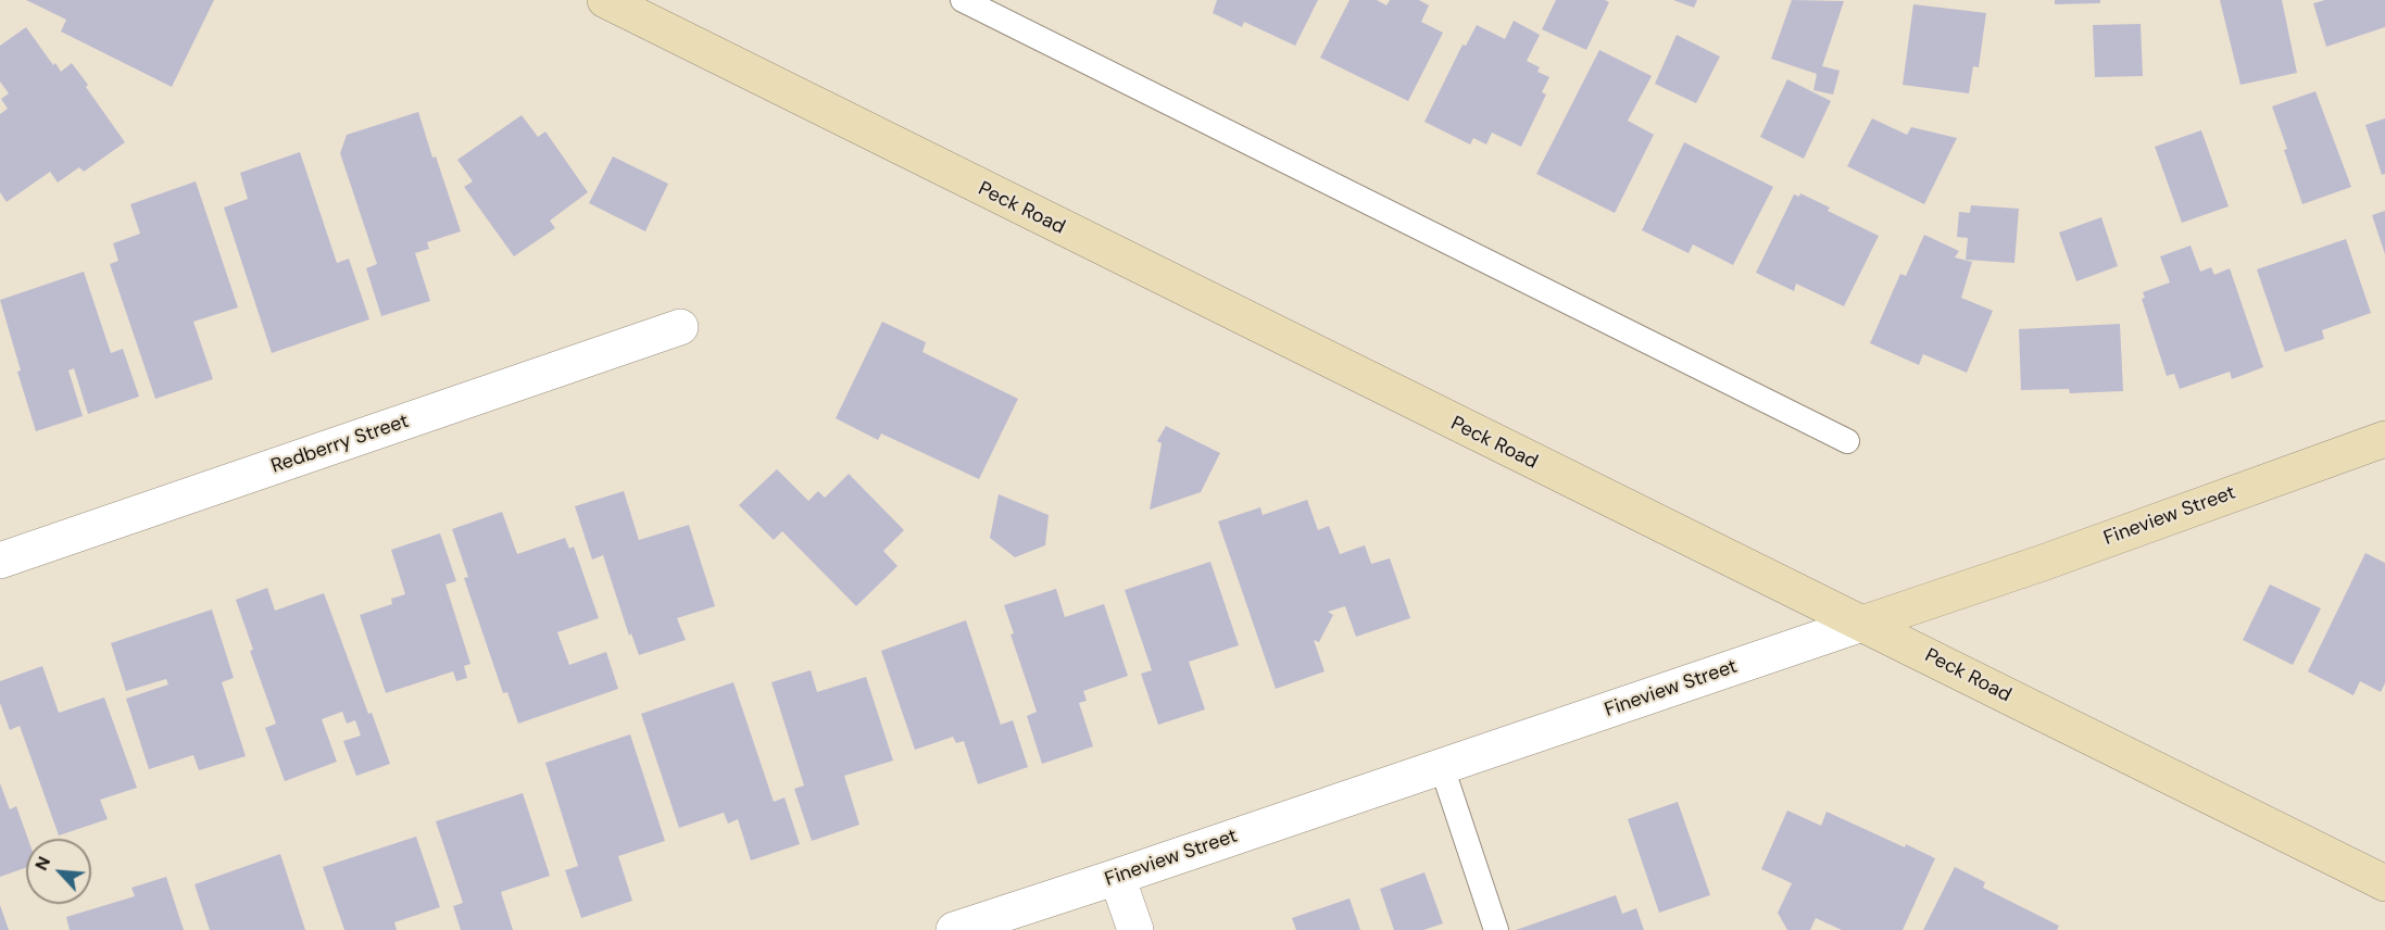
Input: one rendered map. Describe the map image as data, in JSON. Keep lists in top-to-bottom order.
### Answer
{
  "streets": {
    "main road": ["Peck Road", "Fineview Street"],
    "street": ["Redberry Street"]
  },
  "crossings": [
    ["Peck Road", "Fineview Street"]
  ],
  "north": "top left"
}
